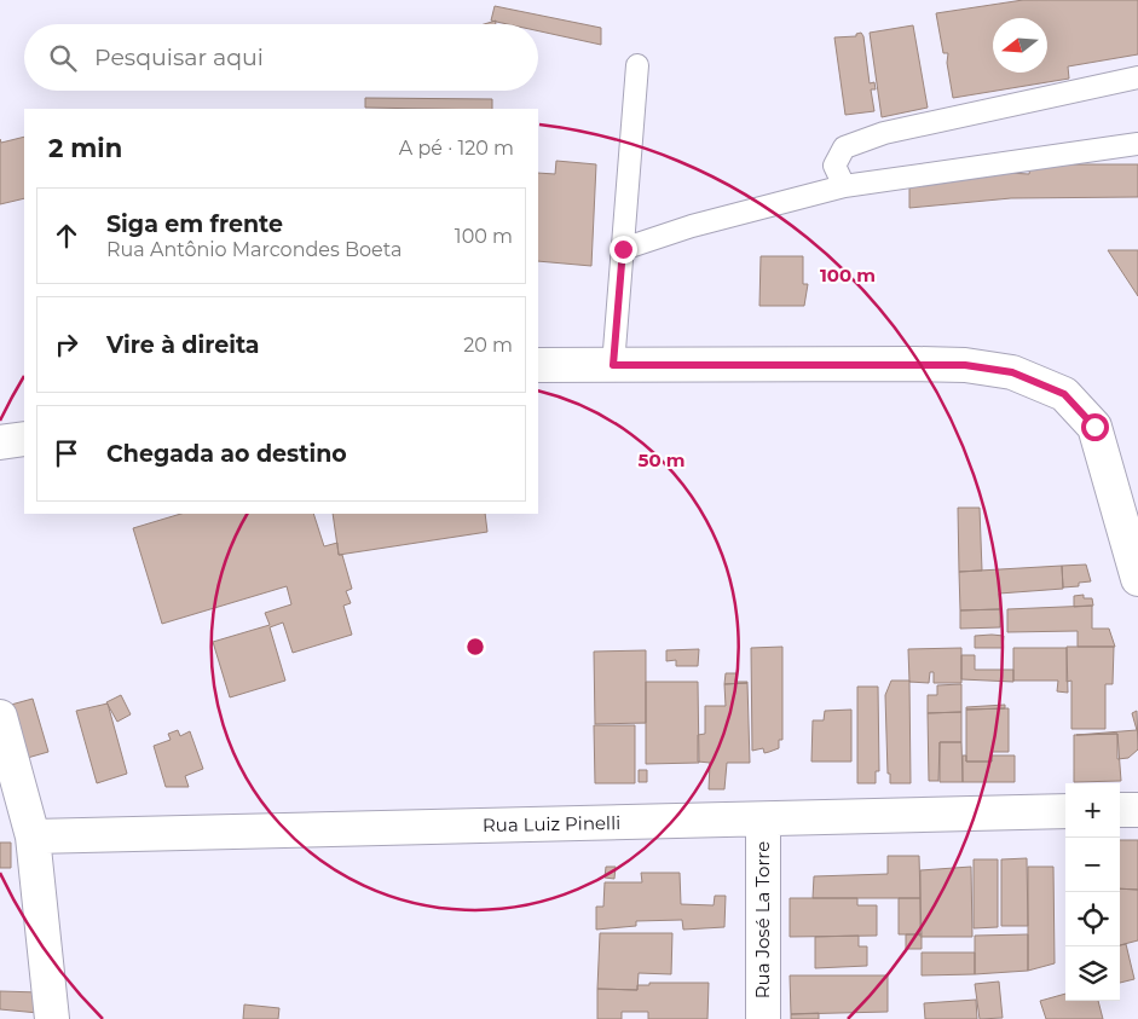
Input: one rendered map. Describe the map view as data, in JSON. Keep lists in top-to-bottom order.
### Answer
{
  "streets": {
    "street": ["Rua Luiz Pinelli", "Rua José La Torre"]
  },
  "crossings": [
    ["Rua Luiz Pinelli", "Rua José La Torre"]
  ],
  "north": "left",
  "page": {
    "search": "Pesquisar aqui",
    "heading": ["2 min", "A pé · 120 m"],
    "list": [
      ["Siga em frente", "Rua Antônio Marcondes Boeta", "100 m"],
      ["Vire à direita", "20 m"],
      "Chegada ao destino"
    ],
    "map_buttons": ["+", "−"]
  },
  "rings": ["100 m", "50 m"]
}
